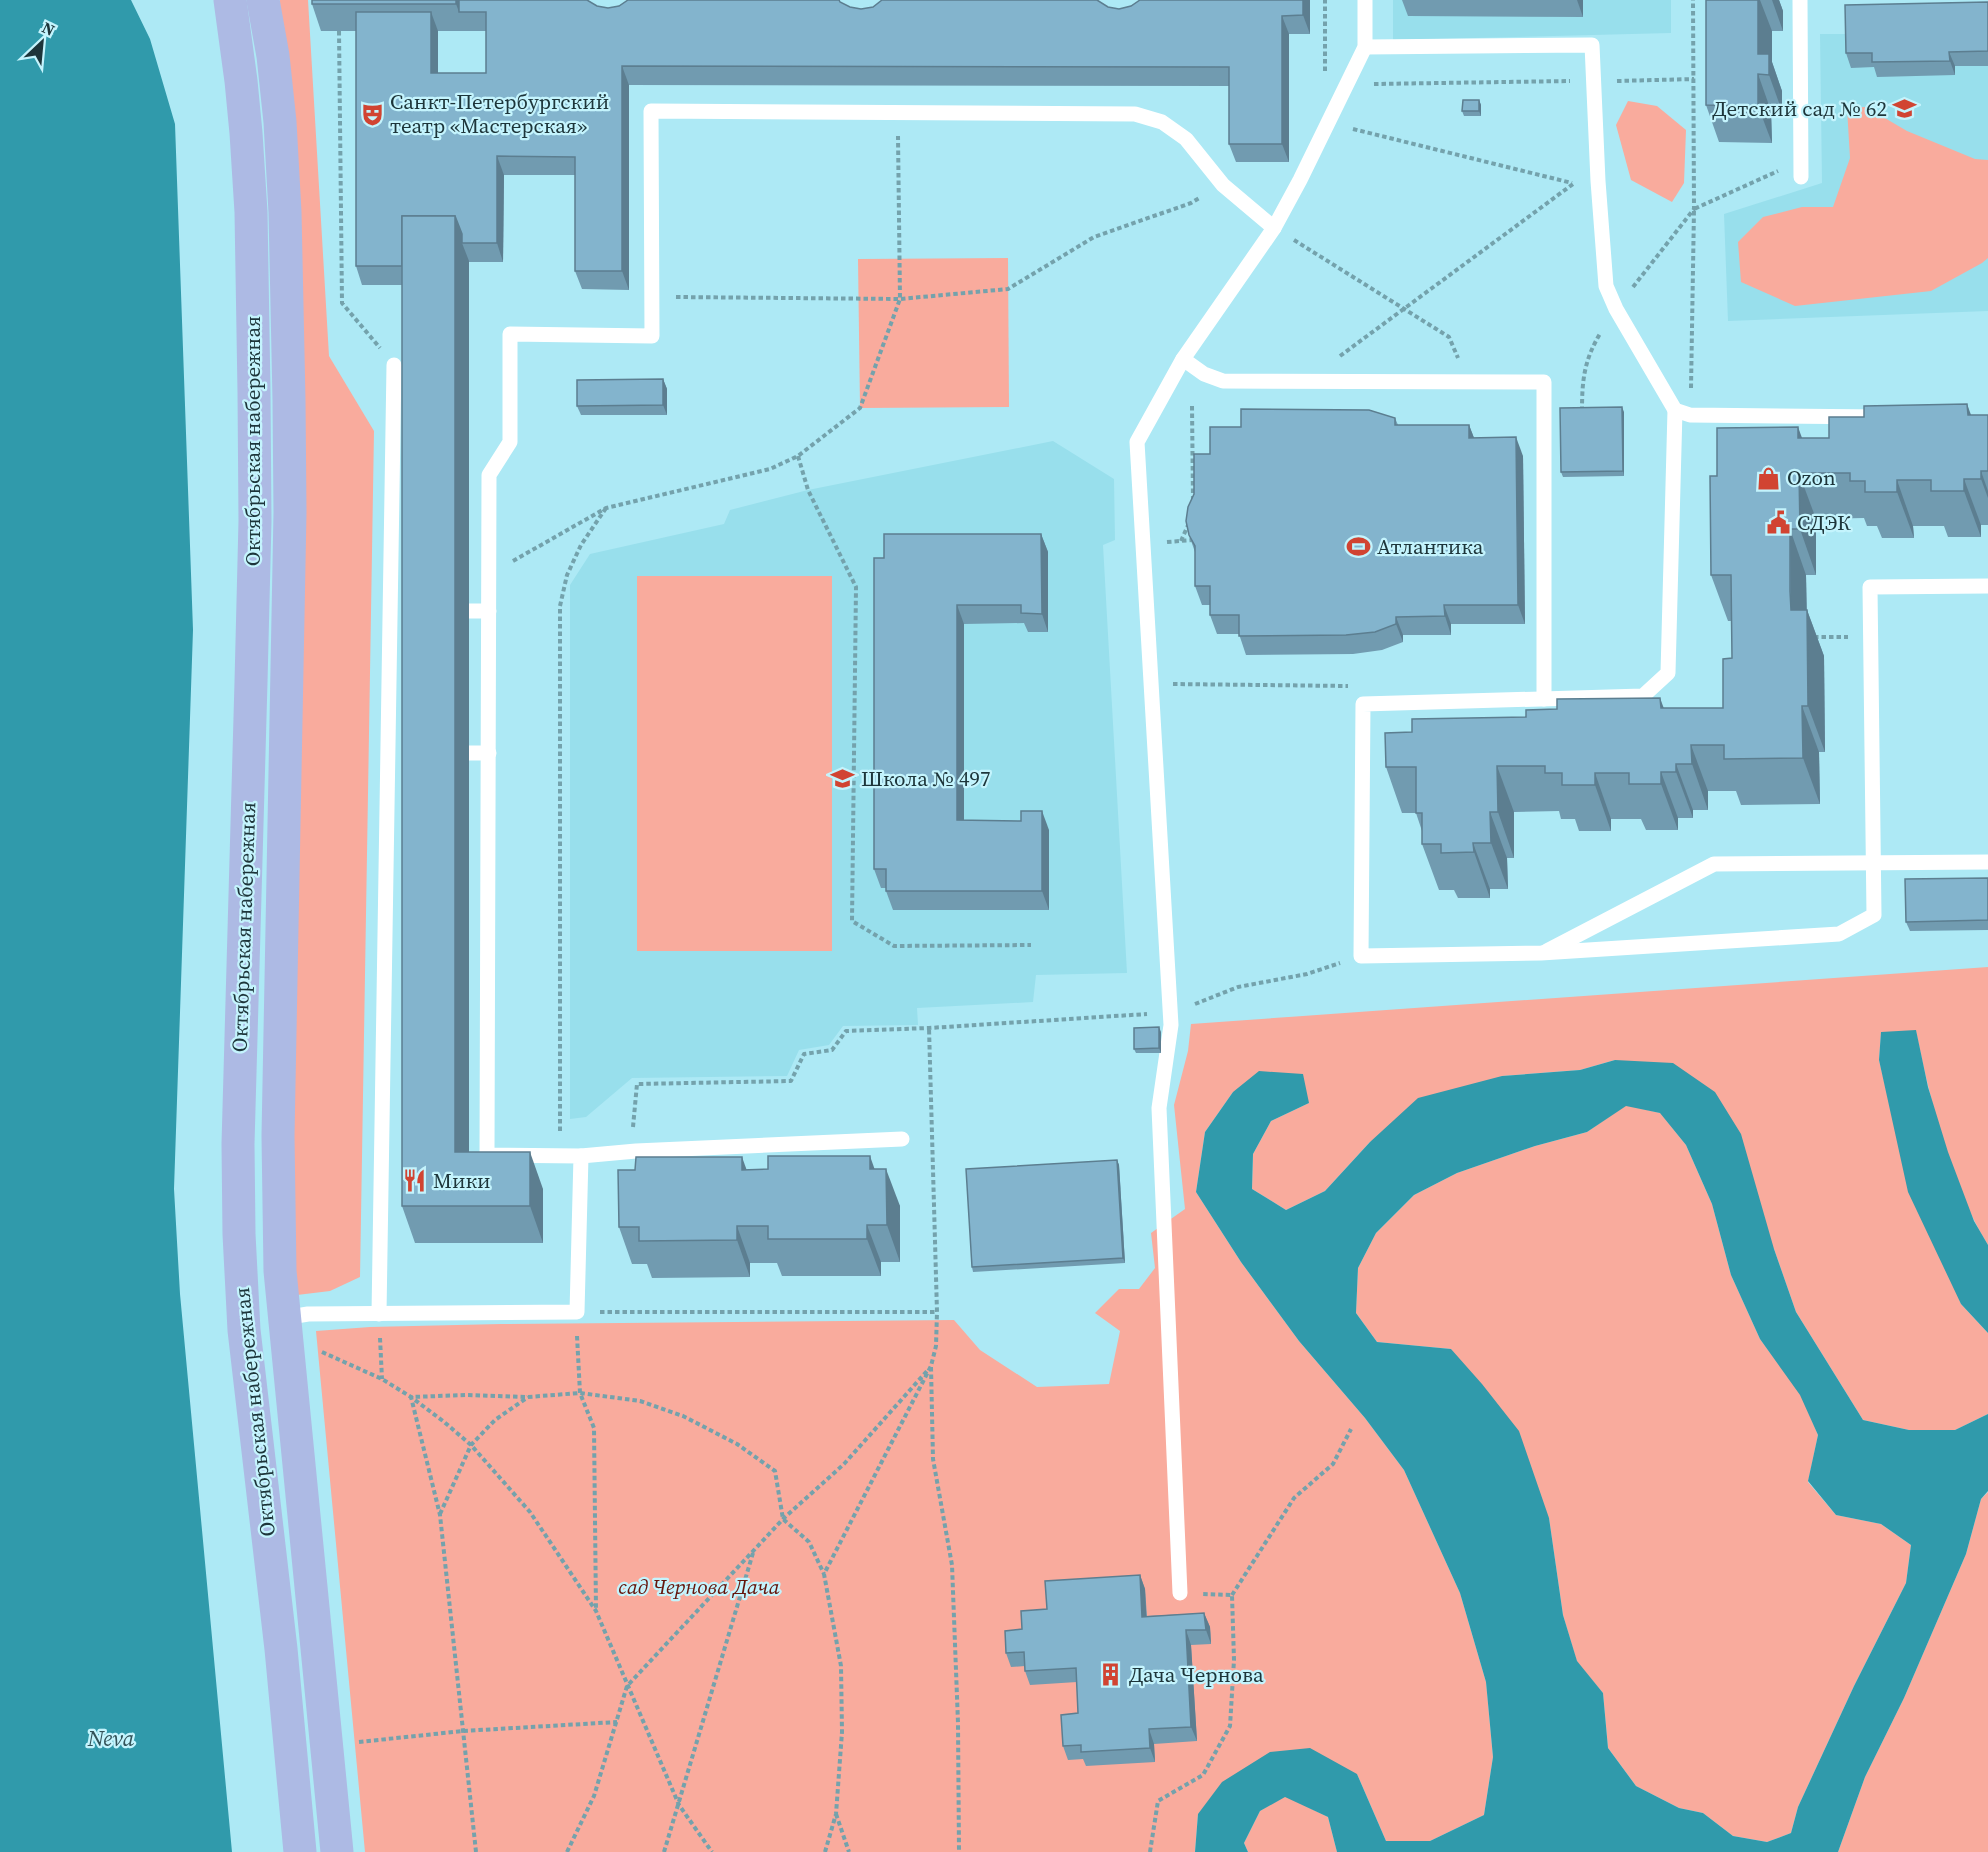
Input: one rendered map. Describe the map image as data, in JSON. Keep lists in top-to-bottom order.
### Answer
{
  "streets": {
    "main road": ["Октябрьская набережная"]
  },
  "water": ["Neva"],
  "parks": ["сад Чернова Дача"],
  "places": {
    "school or university": ["Детский сад № 62", "Школа № 497"],
    "theatre": ["Санкт-Петербургский театр «Мастерская»"],
    "shop": ["Ozon"],
    "public building": ["СДЭК"],
    "sports": ["Атлантика"],
    "restaurant": ["Мики"],
    "building": ["Дача Чернова"]
  },
  "north": "top right"
}
